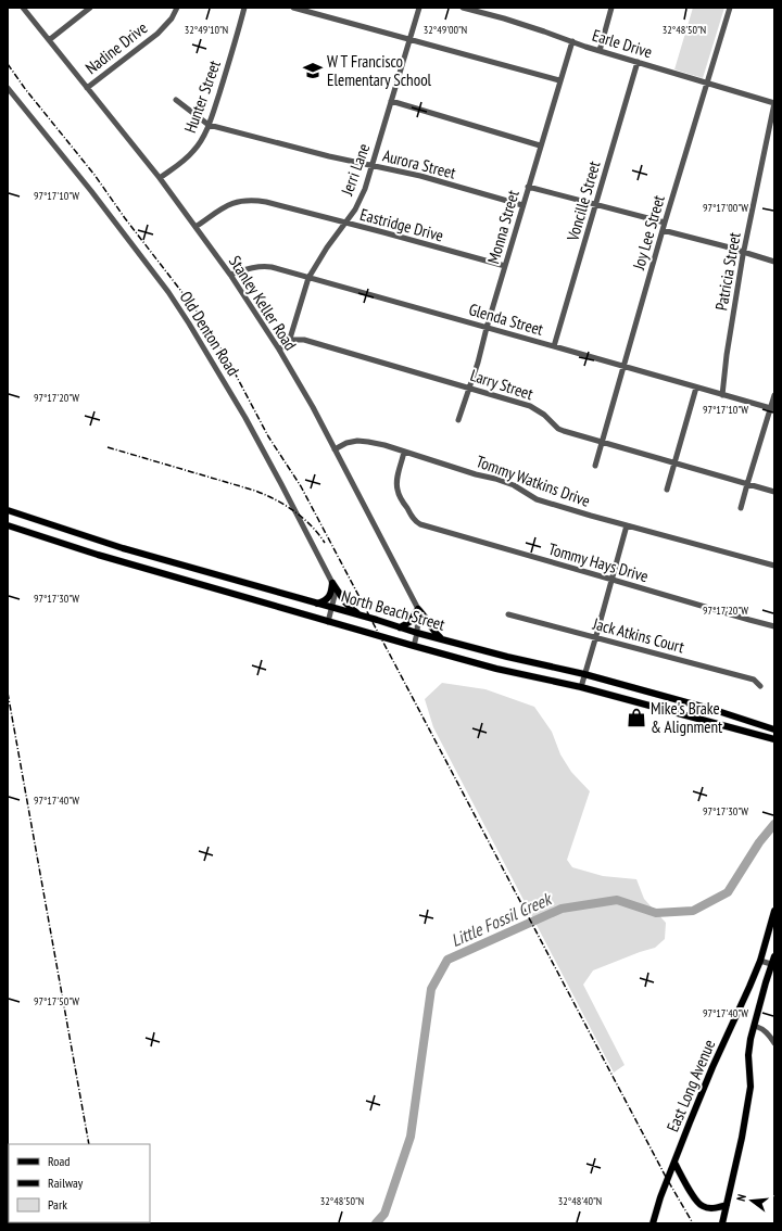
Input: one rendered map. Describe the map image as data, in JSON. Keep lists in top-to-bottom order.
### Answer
{
  "streets": {
    "main road": ["North Beach Street", "East Long Avenue"],
    "street": [
      "Earle Drive",
      "Nadine Drive",
      "Hunter Street",
      "Aurora Street",
      "Jerri Lane",
      "Voncille Street",
      "Eastridge Drive",
      "Monna Street",
      "Joy Lee Street",
      "Patricia Street",
      "Stanley Keller Road",
      "Glenda Street",
      "Old Denton Road",
      "Larry Street",
      "Tommy Watkins Drive",
      "Tommy Hays Drive",
      "Jack Atkins Court"
    ]
  },
  "crossings": [
    ["Earle Drive", "Voncille Street"],
    ["Earle Drive", "Monna Street"],
    ["Earle Drive", "Joy Lee Street"],
    ["Earle Drive", "Patricia Street"],
    ["Nadine Drive", "Stanley Keller Road"],
    ["Hunter Street", "Aurora Street"],
    ["Hunter Street", "Stanley Keller Road"],
    ["Aurora Street", "Jerri Lane"],
    ["Aurora Street", "Monna Street"],
    ["Jerri Lane", "Eastridge Drive"],
    ["Jerri Lane", "Glenda Street"],
    ["Jerri Lane", "Larry Street"],
    ["Voncille Street", "Glenda Street"],
    ["Eastridge Drive", "Monna Street"],
    ["Eastridge Drive", "Stanley Keller Road"],
    ["Monna Street", "Glenda Street"],
    ["Monna Street", "Larry Street"],
    ["Joy Lee Street", "Glenda Street"],
    ["Joy Lee Street", "Larry Street"],
    ["Patricia Street", "Glenda Street"],
    ["Stanley Keller Road", "Glenda Street"],
    ["Stanley Keller Road", "Tommy Watkins Drive"],
    ["Old Denton Road", "North Beach Street"],
    ["Tommy Watkins Drive", "Tommy Hays Drive"]
  ],
  "water": ["Little Fossil Creek"],
  "places": {
    "school or university": ["W T Francisco Elementary School"],
    "shop": ["Mike's Brake & Alignment"]
  },
  "legend": ["Road", "Railway", "Park"],
  "north": "left",
  "coordinates": [
    "32°49'10\"N",
    "32°49'00\"N",
    "32°48'50\"N",
    "97°17'10\"W",
    "97°17'00\"W",
    "97°17'20\"W",
    "97°17'30\"W",
    "97°17'40\"W",
    "97°17'50\"W",
    "32°48'40\"N"
  ]
}
